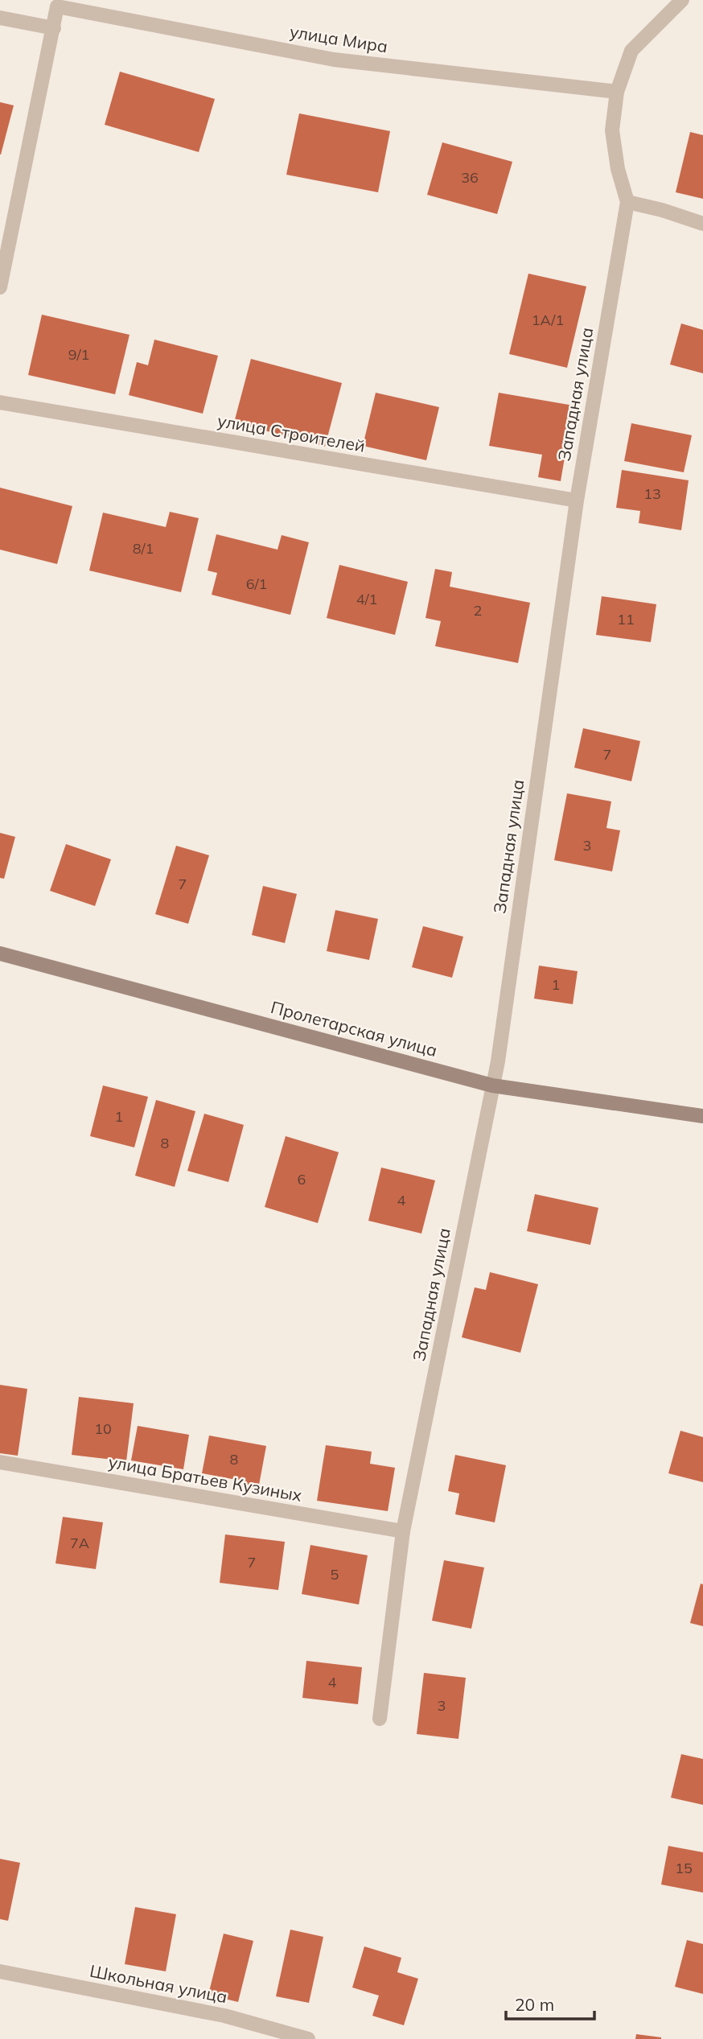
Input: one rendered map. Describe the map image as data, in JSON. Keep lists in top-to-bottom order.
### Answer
{
  "streets": {
    "street": [
      "улица Мира",
      "Западная улица",
      "улица Строителей",
      "Пролетарская улица",
      "улица Братьев Кузиных",
      "Школьная улица"
    ]
  },
  "crossings": [
    ["улица Мира", "Западная улица"],
    ["Западная улица", "улица Строителей"],
    ["Западная улица", "Пролетарская улица"],
    ["Западная улица", "улица Братьев Кузиных"]
  ],
  "house_numbers": [
    "36",
    "1А/1",
    "9/1",
    "13",
    "8/1",
    "6/1",
    "4/1",
    "2",
    "11",
    "7",
    "3",
    "7",
    "1",
    "1",
    "8",
    "6",
    "4",
    "10",
    "8",
    "7А",
    "7",
    "5",
    "4",
    "3",
    "15"
  ],
  "scale_bar": "20 m"
}
